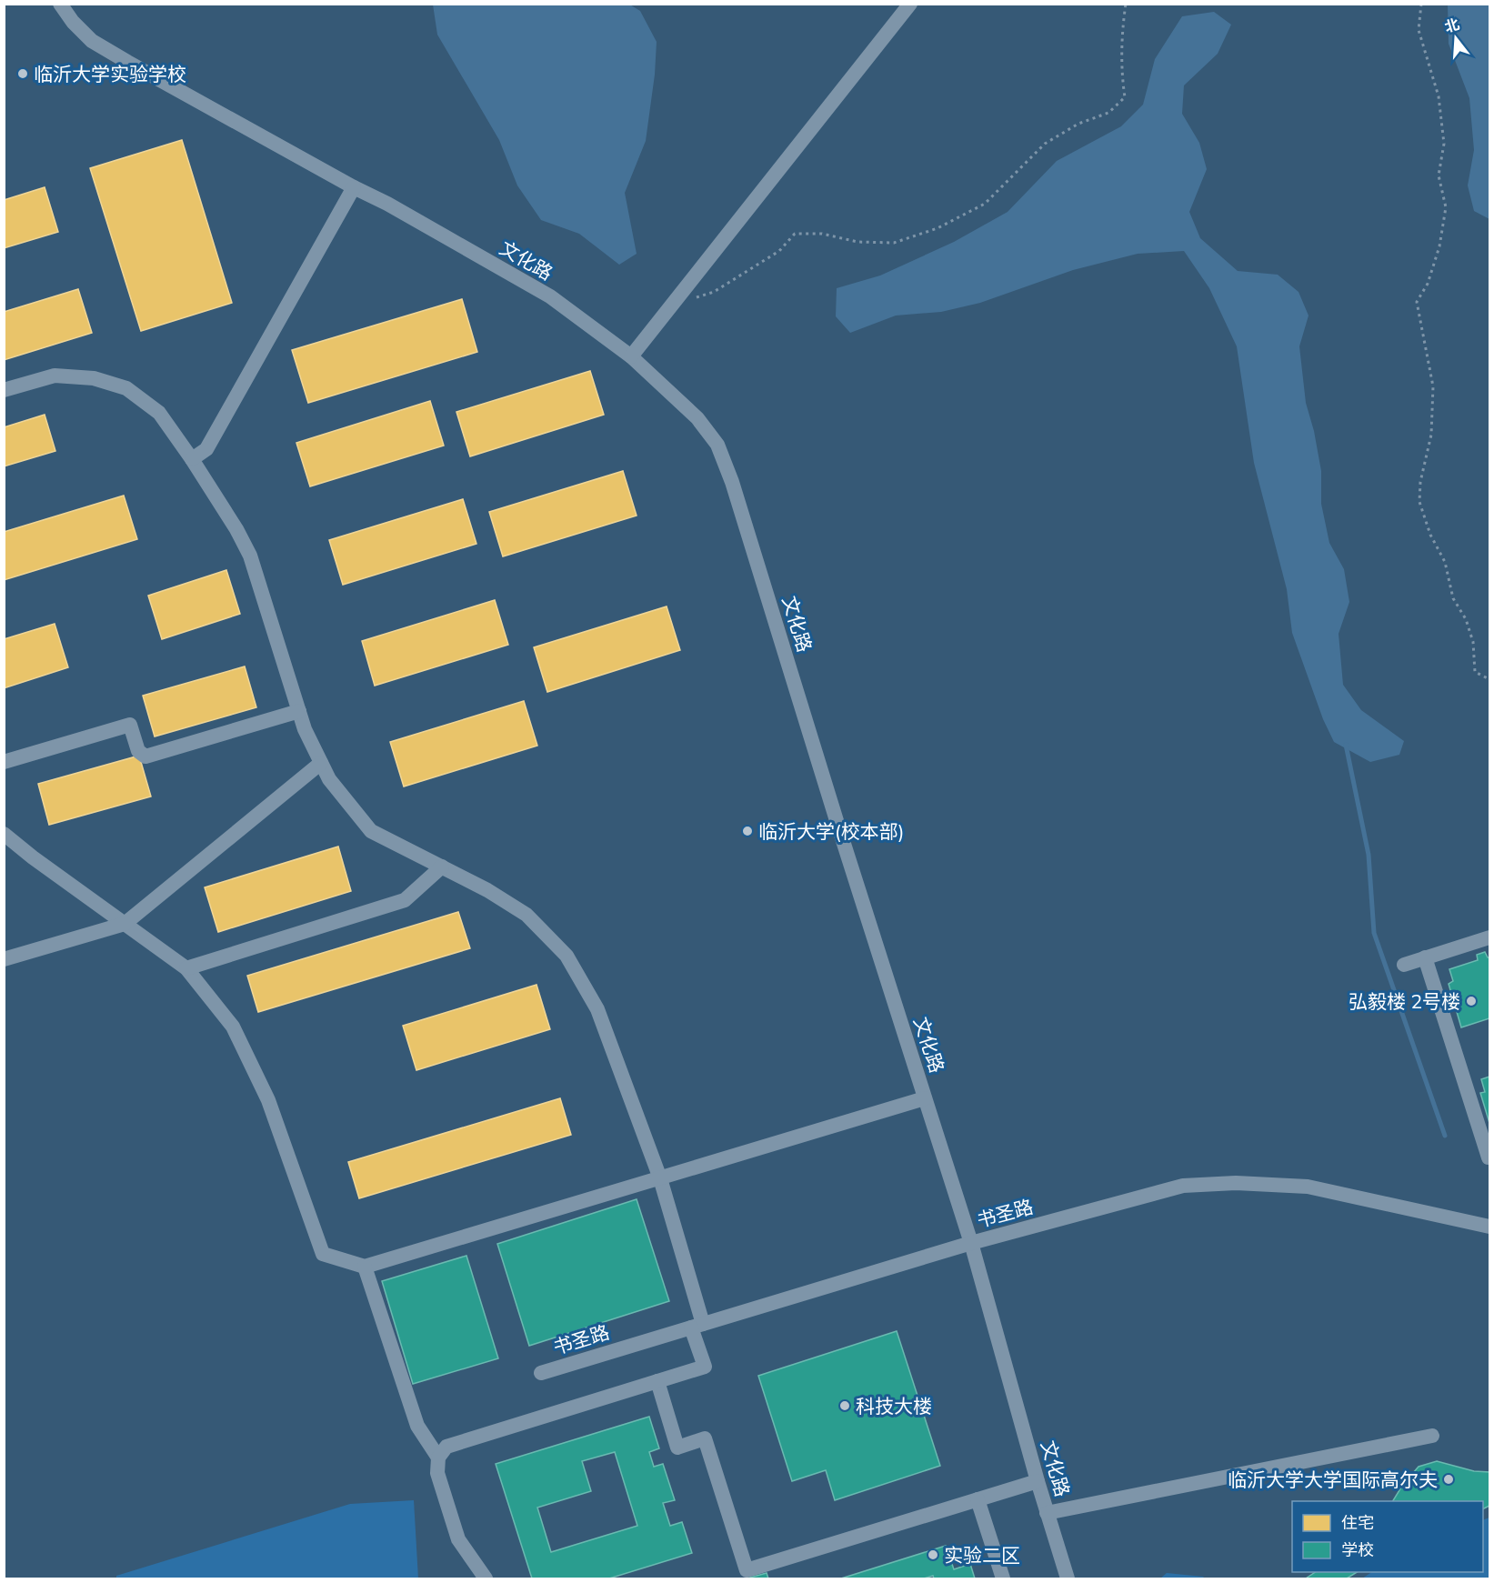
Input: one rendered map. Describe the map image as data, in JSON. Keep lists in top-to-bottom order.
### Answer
{
  "streets": {
    "street": ["文化路", "书圣路"]
  },
  "crossings": [
    ["文化路", "书圣路"]
  ],
  "places": [
    "临沂大学实验学校",
    "临沂大学(校本部)",
    "弘毅楼 2号楼",
    "科技大楼",
    "临沂大学大学国际高尔夫",
    "实验二区"
  ],
  "legend": ["住宅", "学校"],
  "north": "top"
}
